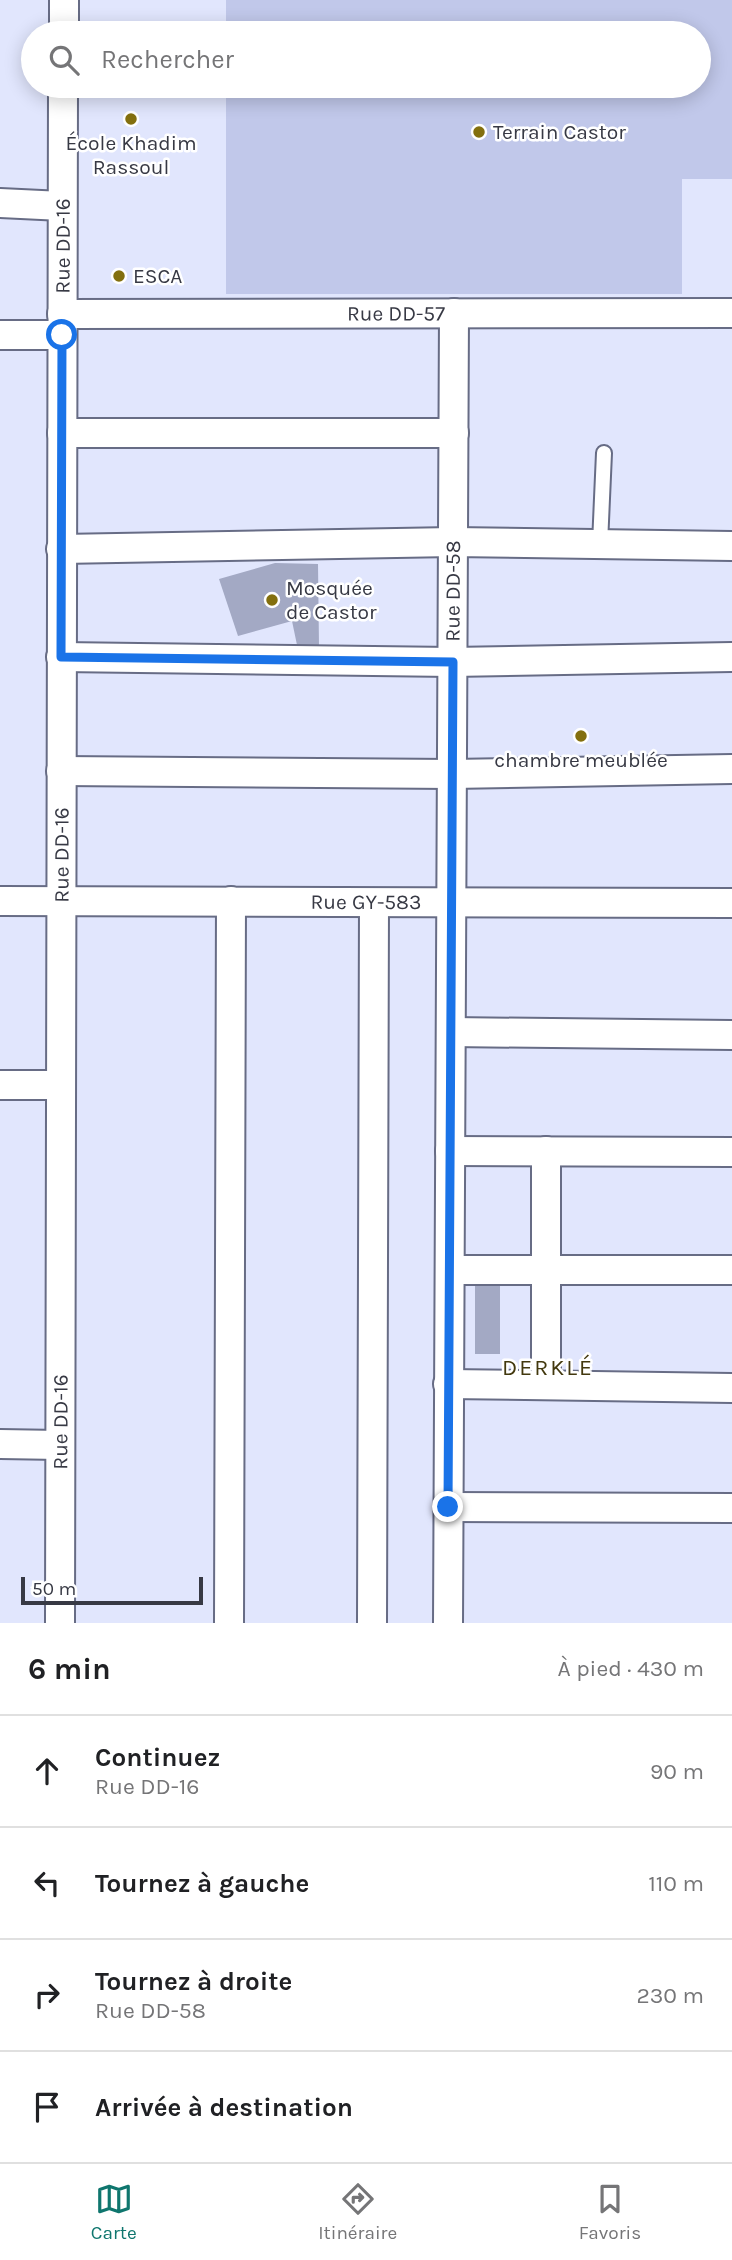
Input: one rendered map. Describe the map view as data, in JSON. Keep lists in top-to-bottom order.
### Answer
{
  "streets": {
    "street": [
      "Rue DD-16",
      "Rue DD-57",
      "Rue DD-58",
      "Rue GY-583"
    ]
  },
  "crossings": [
    ["Rue DD-16", "Rue DD-57"],
    ["Rue DD-16", "Rue GY-583"],
    ["Rue DD-57", "Rue DD-58"],
    ["Rue DD-58", "Rue GY-583"]
  ],
  "districts": ["DERKLÉ"],
  "places": [
    "École Khadim Rassoul",
    "Terrain Castor",
    "ESCA",
    "Mosquée de Castor",
    "chambre meublée"
  ],
  "scale_bar": "50 m",
  "page": {
    "search": "Rechercher",
    "scale": "50 m",
    "heading": ["6 min", "À pied · 430 m"],
    "list": [
      ["Continuez", "Rue DD-16", "90 m"],
      ["Tournez à gauche", "110 m"],
      ["Tournez à droite", "Rue DD-58", "230 m"],
      "Arrivée à destination"
    ],
    "nav": ["Carte", "Itinéraire", "Favoris"]
  }
}
